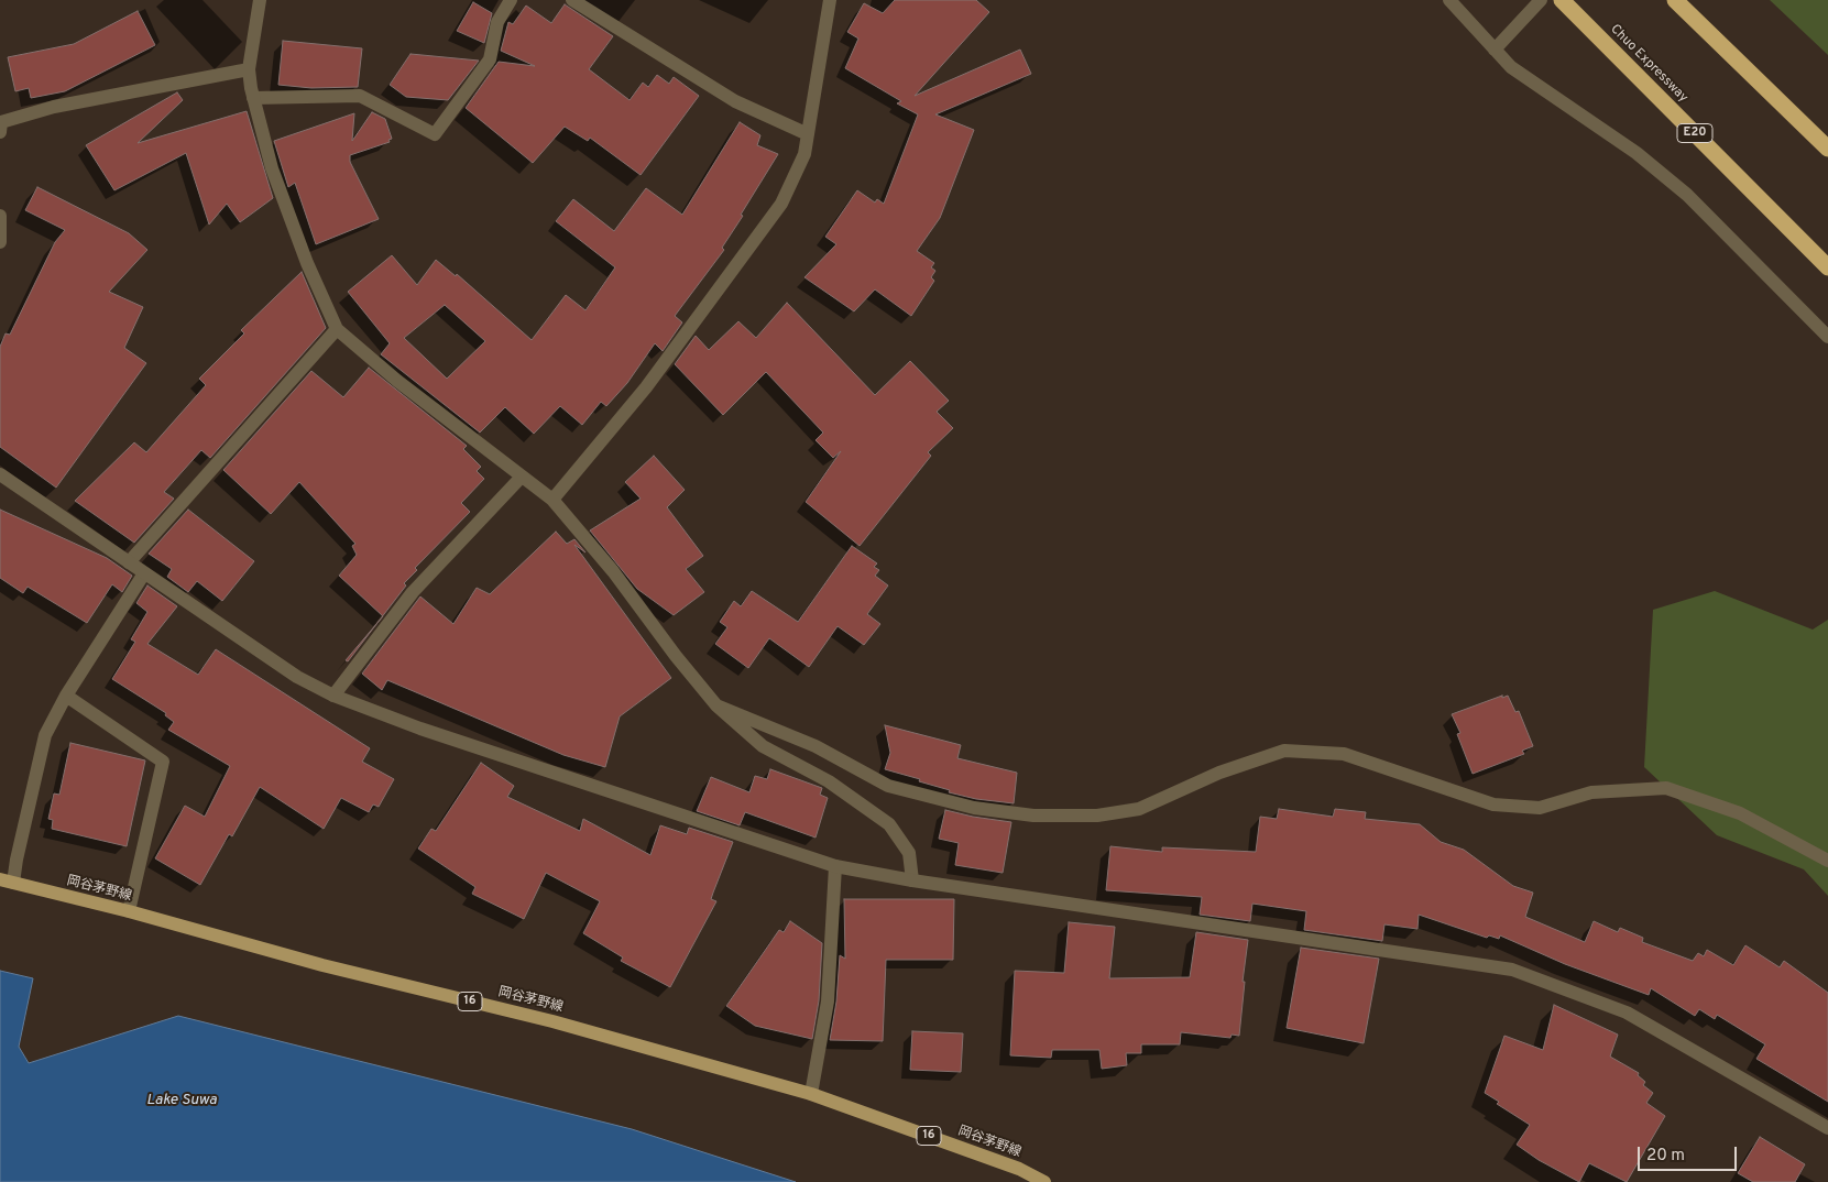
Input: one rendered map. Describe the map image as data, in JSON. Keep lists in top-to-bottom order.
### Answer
{
  "streets": {
    "highway": ["Chuo Expressway", "E20"],
    "main road": ["岡谷茅野線", "16"]
  },
  "water": ["Lake Suwa"],
  "scale_bar": "20 m"
}
